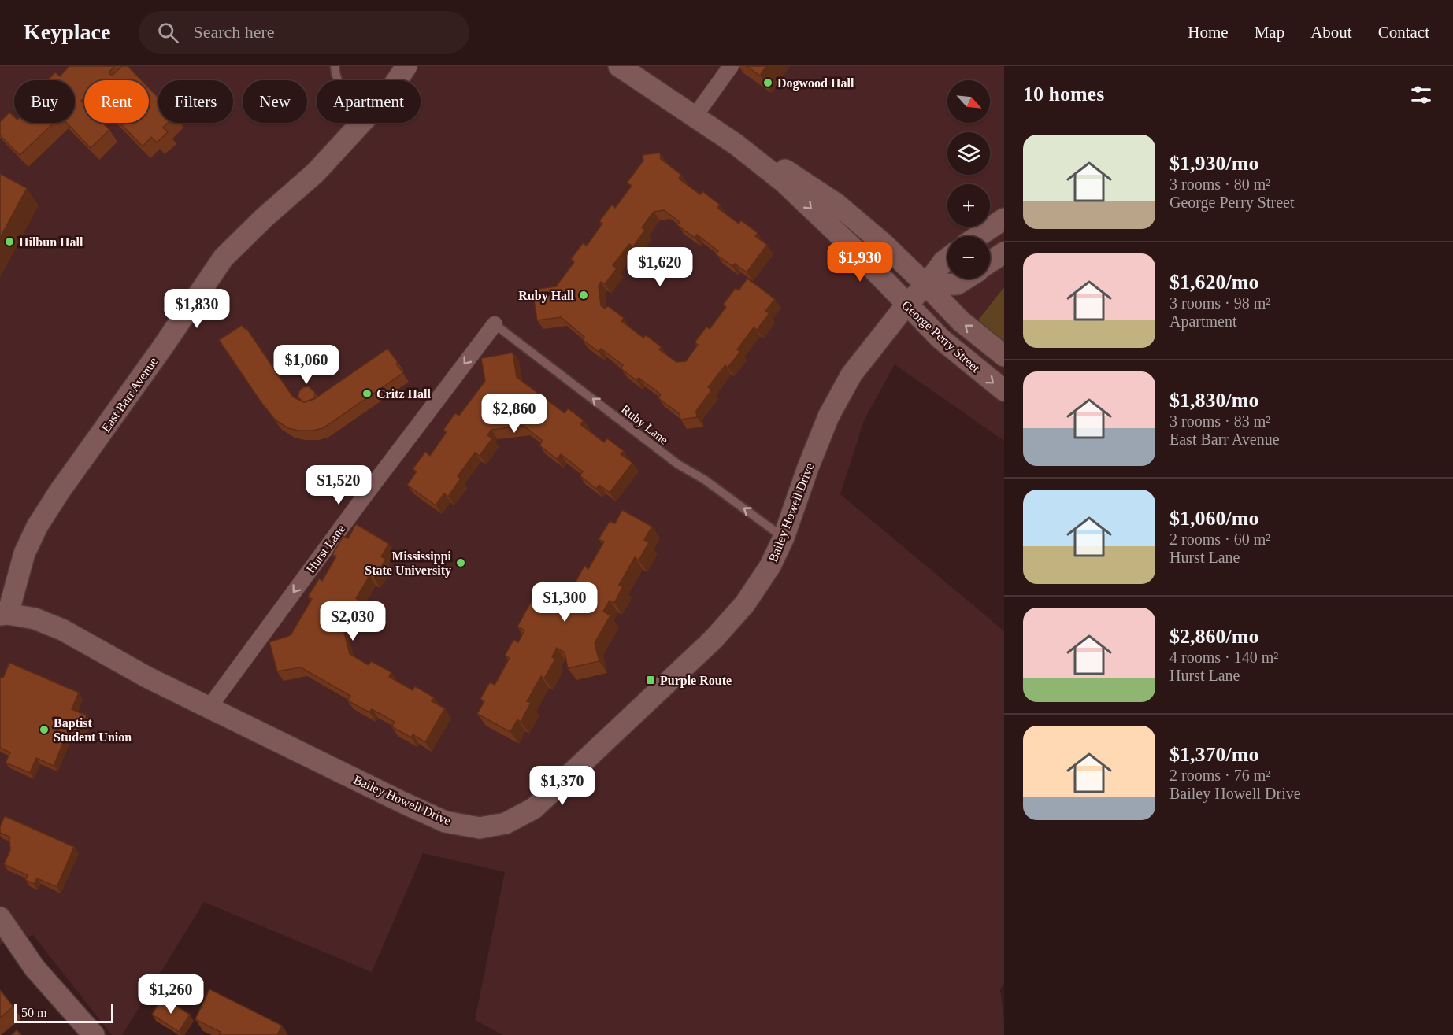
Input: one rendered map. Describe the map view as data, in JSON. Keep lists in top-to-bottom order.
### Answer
{
  "streets": {
    "street": [
      "George Perry Street",
      "East Barr Avenue",
      "Bailey Howell Drive",
      "Hurst Lane"
    ],
    "lane": ["Ruby Lane"]
  },
  "crossings": [
    ["George Perry Street", "Bailey Howell Drive"],
    ["East Barr Avenue", "Bailey Howell Drive"],
    ["Ruby Lane", "Bailey Howell Drive"],
    ["Ruby Lane", "Hurst Lane"],
    ["Bailey Howell Drive", "Hurst Lane"]
  ],
  "one_way": ["Ruby Lane", "Hurst Lane"],
  "places": {
    "other": [
      "Dogwood Hall",
      "Hilbun Hall",
      "Ruby Hall",
      "Critz Hall",
      "Mississippi State University",
      "Baptist Student Union"
    ],
    "transit": ["Purple Route"]
  },
  "scale_bar": "50 m",
  "north": "bottom right",
  "page": {
    "header": "Keyplace",
    "search": "Search here",
    "nav": [
      "Home",
      "Map",
      "About",
      "Contact"
    ],
    "heading": "10 homes",
    "map_buttons": ["+", "−"],
    "chip": [
      "Buy",
      "Rent",
      "Filters",
      "New",
      "Apartment"
    ],
    "list": [
      {
        "name": "$1,930/mo",
        "note": "3 rooms · 80 m² · George Perry Street"
      },
      {
        "name": "$1,620/mo",
        "note": "3 rooms · 98 m² · Apartment"
      },
      {
        "name": "$1,830/mo",
        "note": "3 rooms · 83 m² · East Barr Avenue"
      },
      {
        "name": "$1,060/mo",
        "note": "2 rooms · 60 m² · Hurst Lane"
      },
      {
        "name": "$2,860/mo",
        "note": "4 rooms · 140 m² · Hurst Lane"
      },
      {
        "name": "$1,370/mo",
        "note": "2 rooms · 76 m² · Bailey Howell Drive"
      }
    ],
    "price": [
      "$1,930",
      "$1,620",
      "$1,830",
      "$1,060",
      "$2,860",
      "$1,520",
      "$1,300",
      "$2,030",
      "$1,370",
      "$1,260"
    ],
    "scale": "50 m"
  }
}
